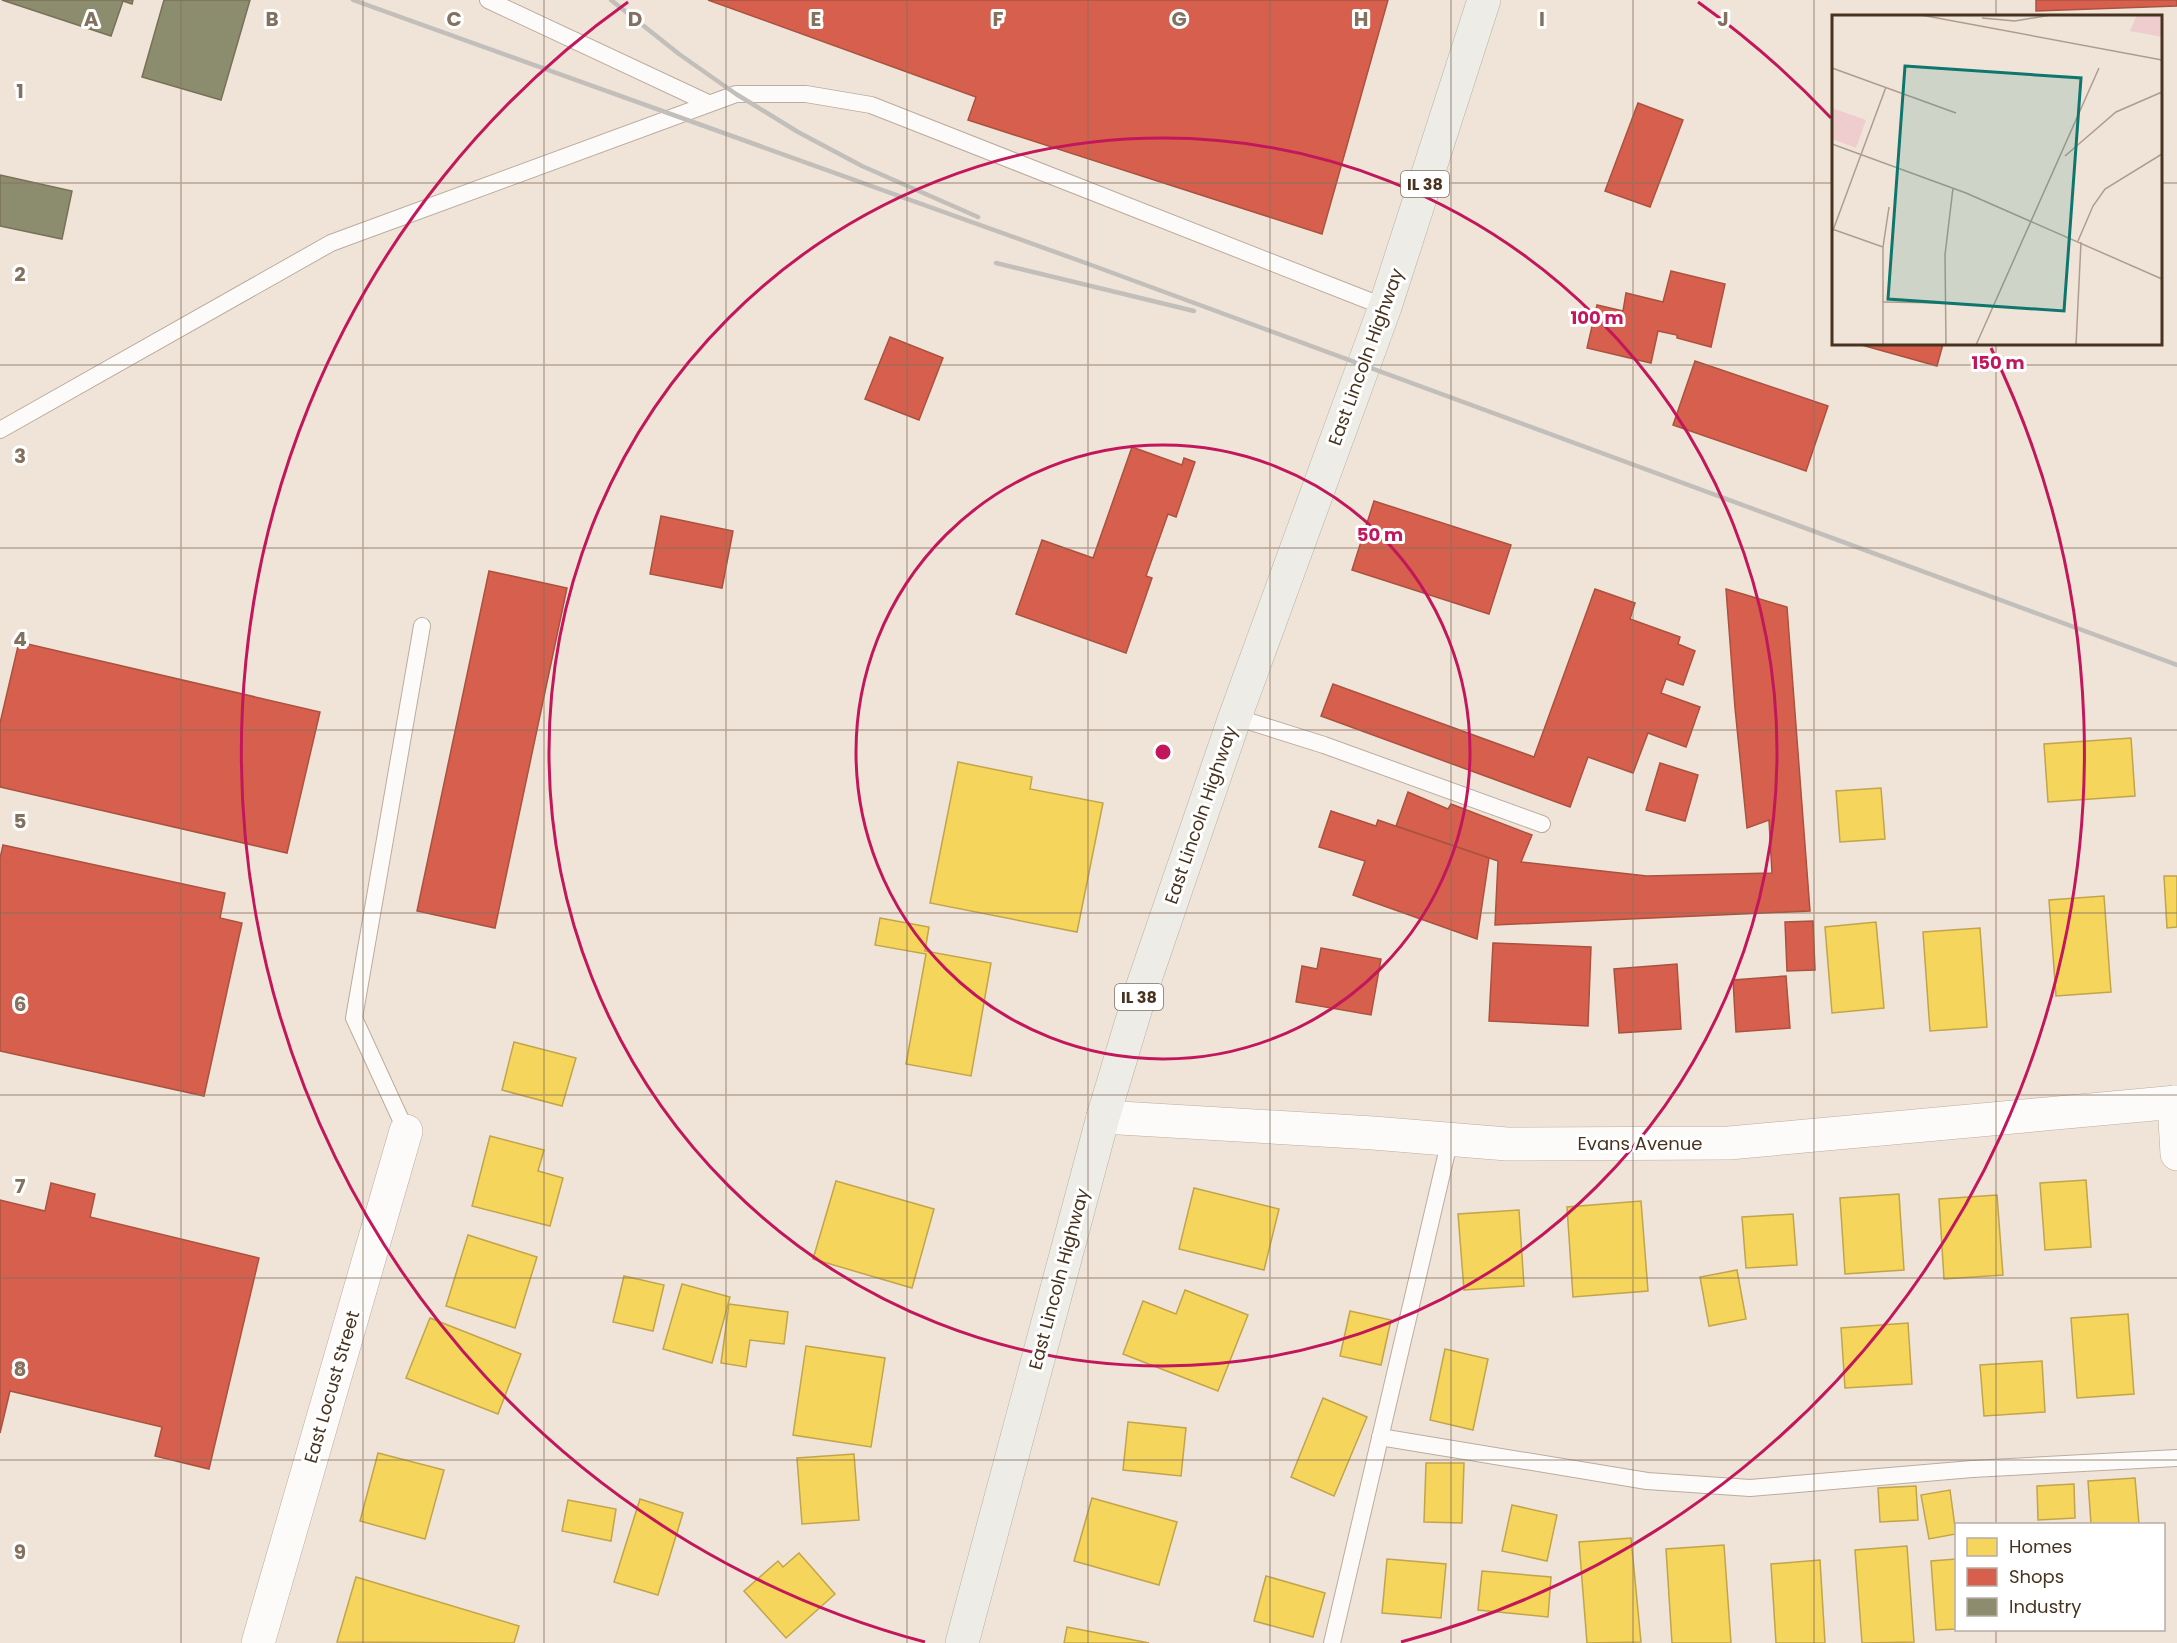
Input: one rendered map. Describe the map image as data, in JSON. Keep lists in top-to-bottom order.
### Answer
{
  "streets": {
    "main road": ["IL 38", "East Lincoln Highway"],
    "street": ["Evans Avenue", "East Locust Street"]
  },
  "crossings": [
    ["East Lincoln Highway", "Evans Avenue"]
  ],
  "legend": ["Homes", "Shops", "Industry"],
  "grid": {
    "columns": [
      "A",
      "B",
      "C",
      "D",
      "E",
      "F",
      "G",
      "H",
      "I",
      "J"
    ],
    "rows": [
      "1",
      "2",
      "3",
      "4",
      "5",
      "6",
      "7",
      "8",
      "9"
    ]
  },
  "rings": ["100 m", "150 m", "50 m"]
}
